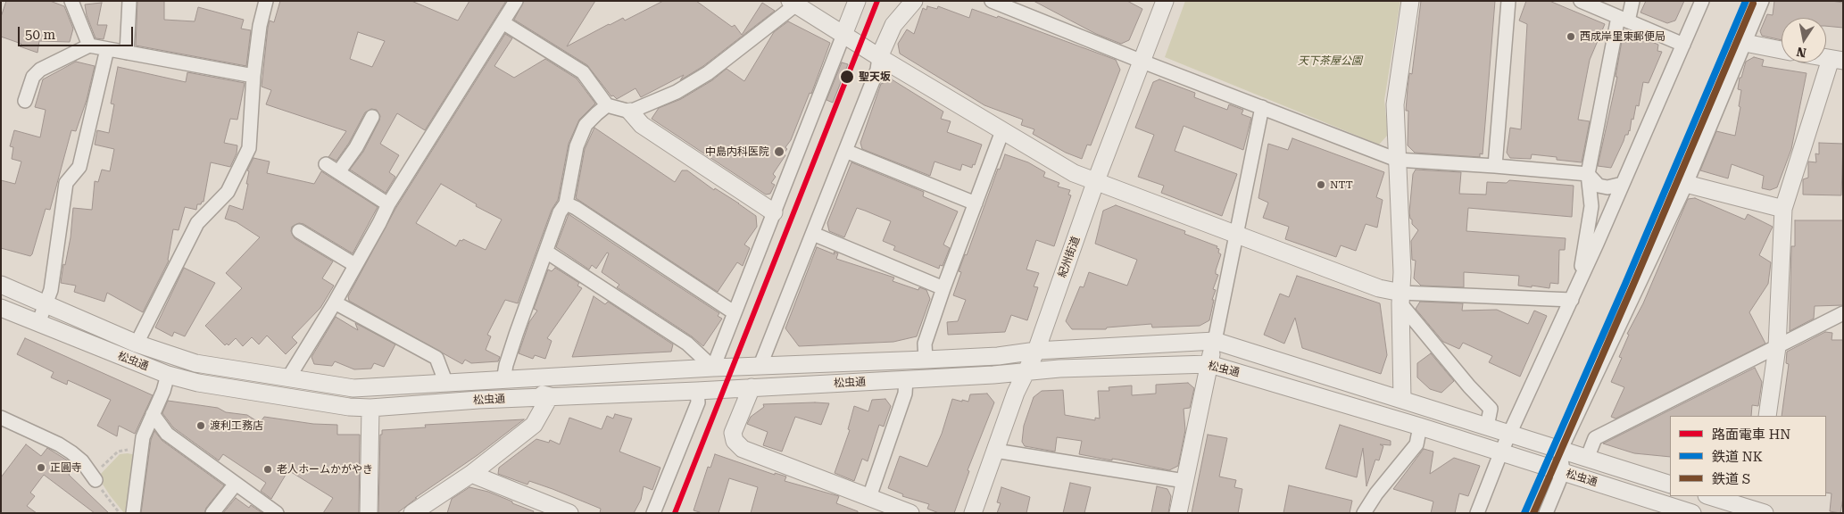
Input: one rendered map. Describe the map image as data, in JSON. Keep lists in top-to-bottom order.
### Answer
{
  "streets": {
    "street": ["紀州街道", "松虫通"]
  },
  "crossings": [
    ["紀州街道", "松虫通"]
  ],
  "parks": ["天下茶屋公園"],
  "places": [
    "西成岸里東郵便局",
    "聖天坂",
    "中島内科医院",
    "NTT",
    "渡利工務店",
    "正圓寺",
    "老人ホームかがやき"
  ],
  "lines": ["tram line HN", "rail line NK", "rail line S"],
  "legend": ["路面電車 HN", "鉄道 NK", "鉄道 S"],
  "scale_bar": "50 m",
  "north": "bottom"
}
